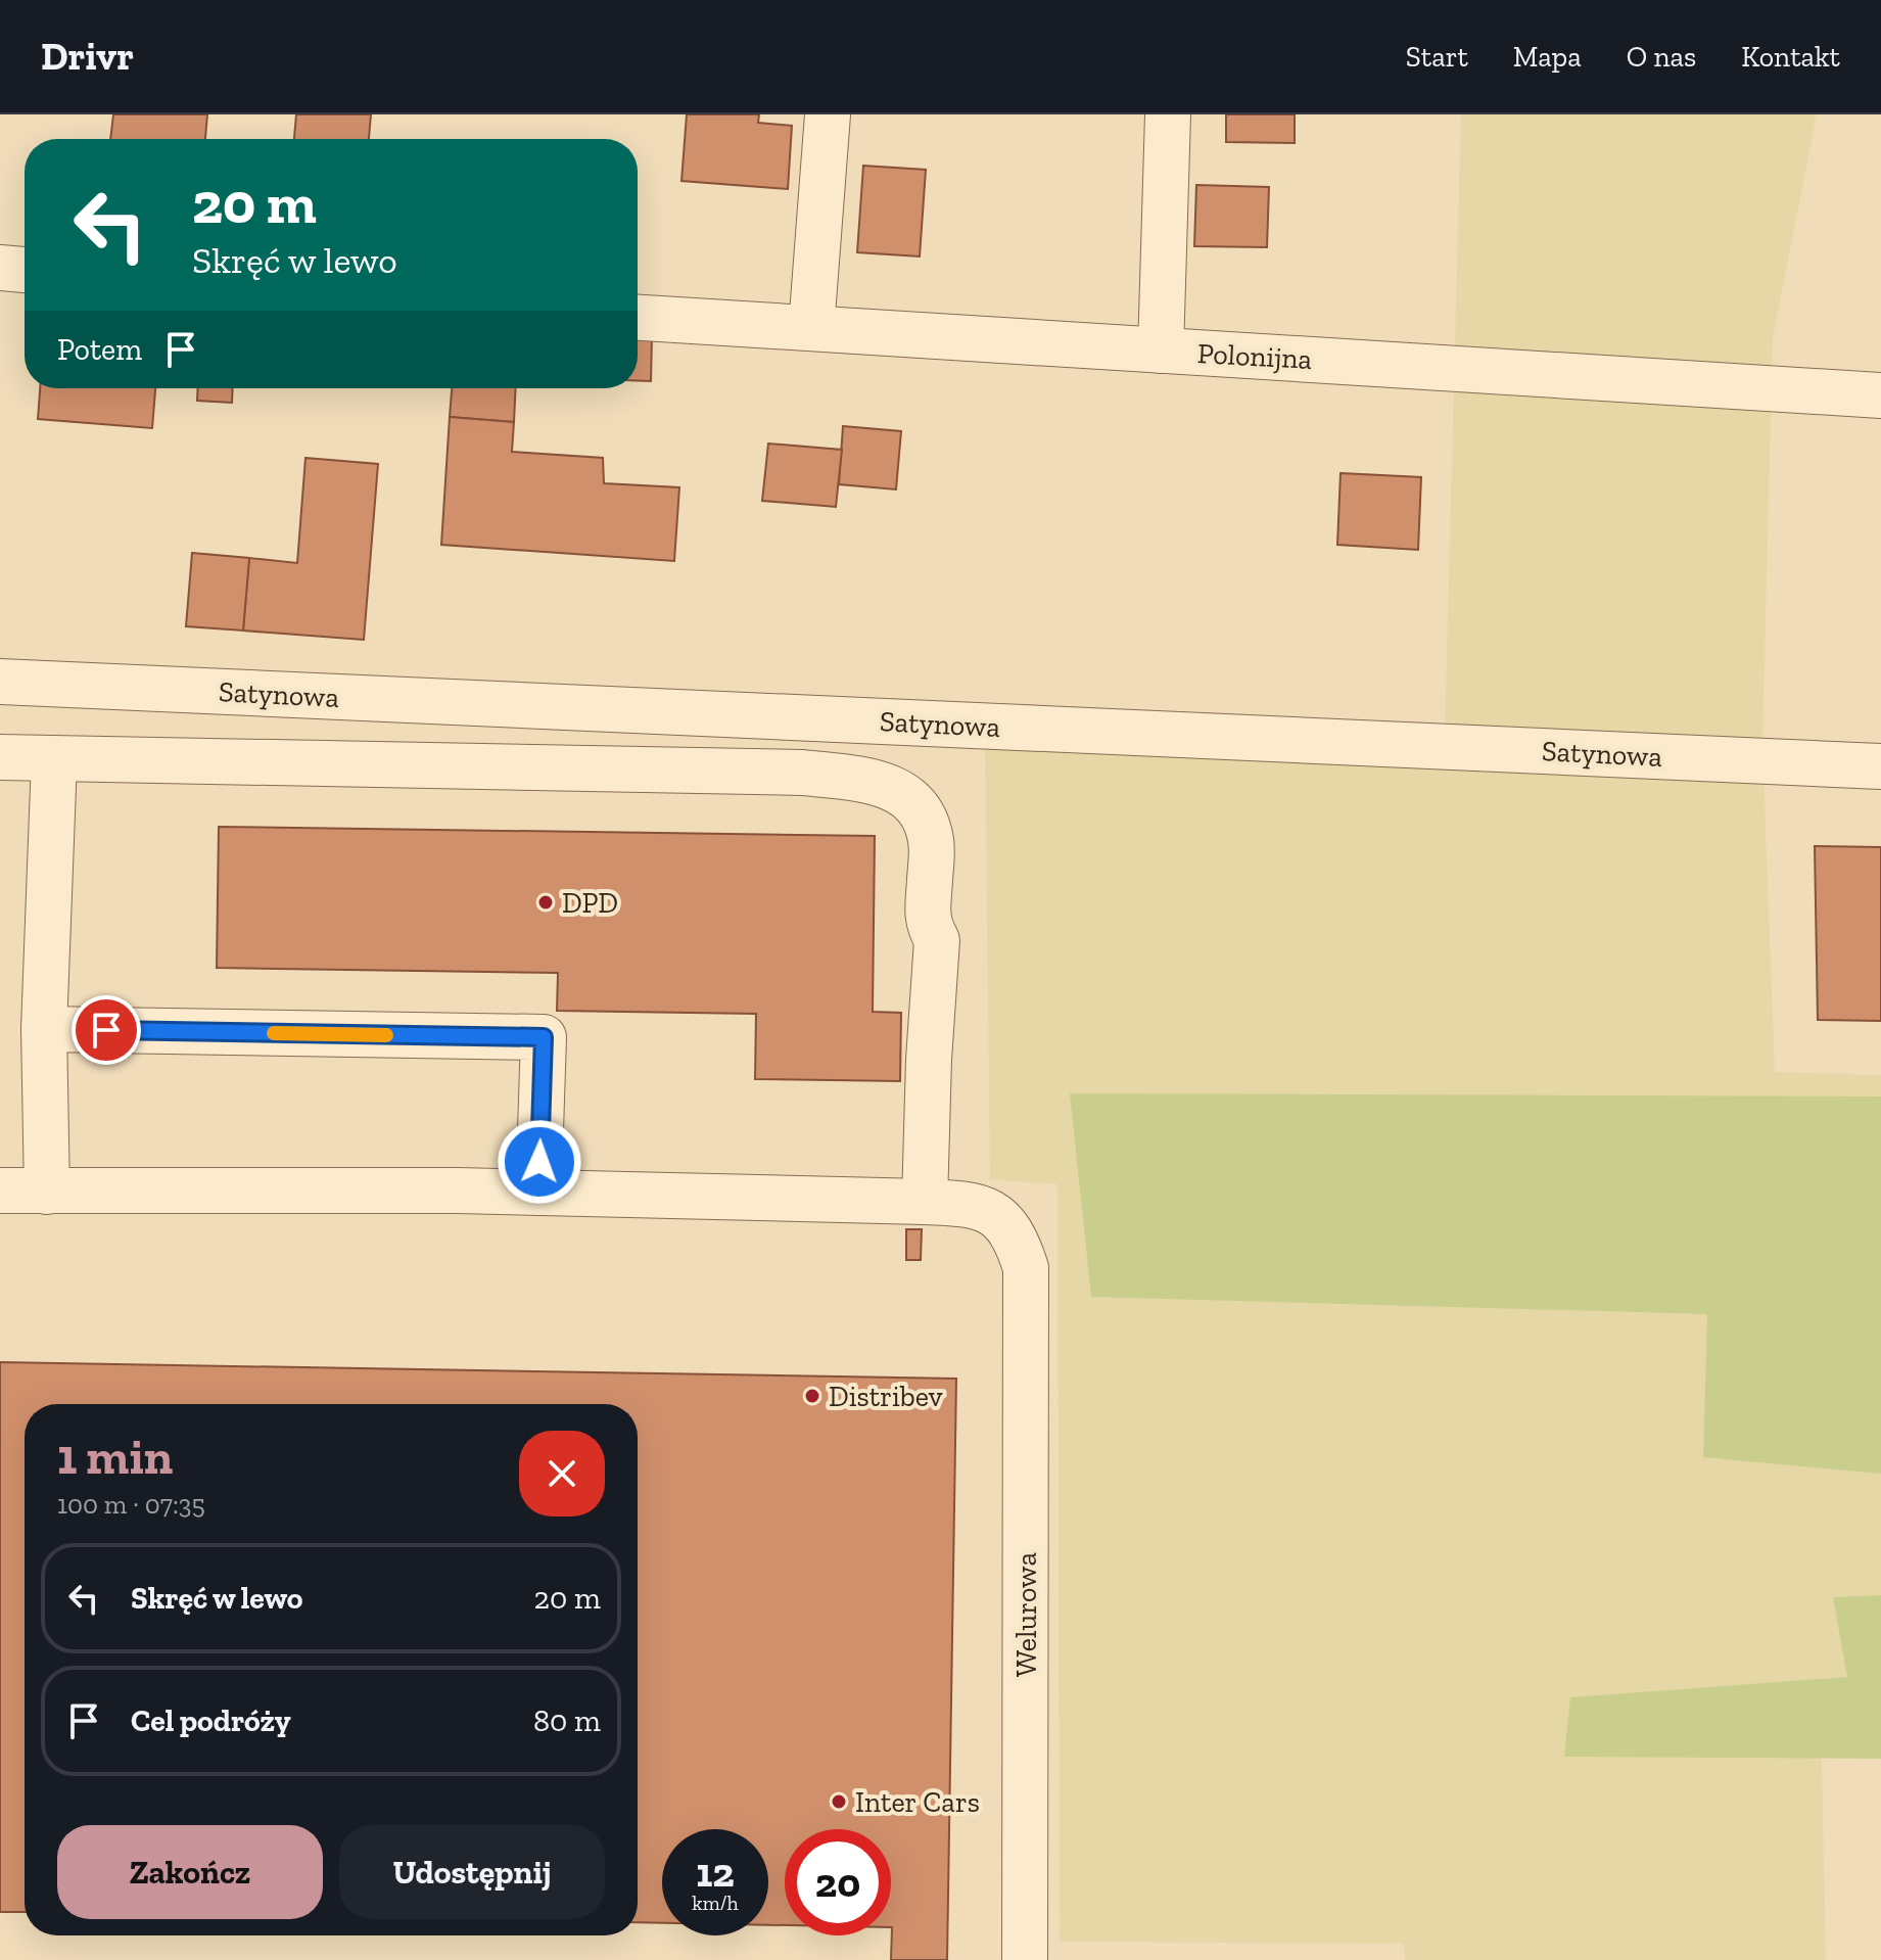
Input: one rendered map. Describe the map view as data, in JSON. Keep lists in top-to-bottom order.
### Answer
{
  "streets": {
    "street": ["Polonijna", "Satynowa", "Welurowa"]
  },
  "places": ["DPD", "Distribev", "Inter Cars"],
  "page": {
    "header": "Drivr",
    "nav": [
      "Start",
      "Mapa",
      "O nas",
      "Kontakt"
    ],
    "turn": ["20 m", "Skręć w lewo"],
    "then": "Potem",
    "heading": ["1 min", "100 m · 07:35"],
    "list": [
      {
        "name": "Skręć w lewo",
        "value": "20 m"
      },
      {
        "name": "Cel podróży",
        "value": "80 m"
      }
    ],
    "buttons": ["Zakończ", "Udostępnij"],
    "speed": "12 km/h",
    "limit": "20"
  }
}
